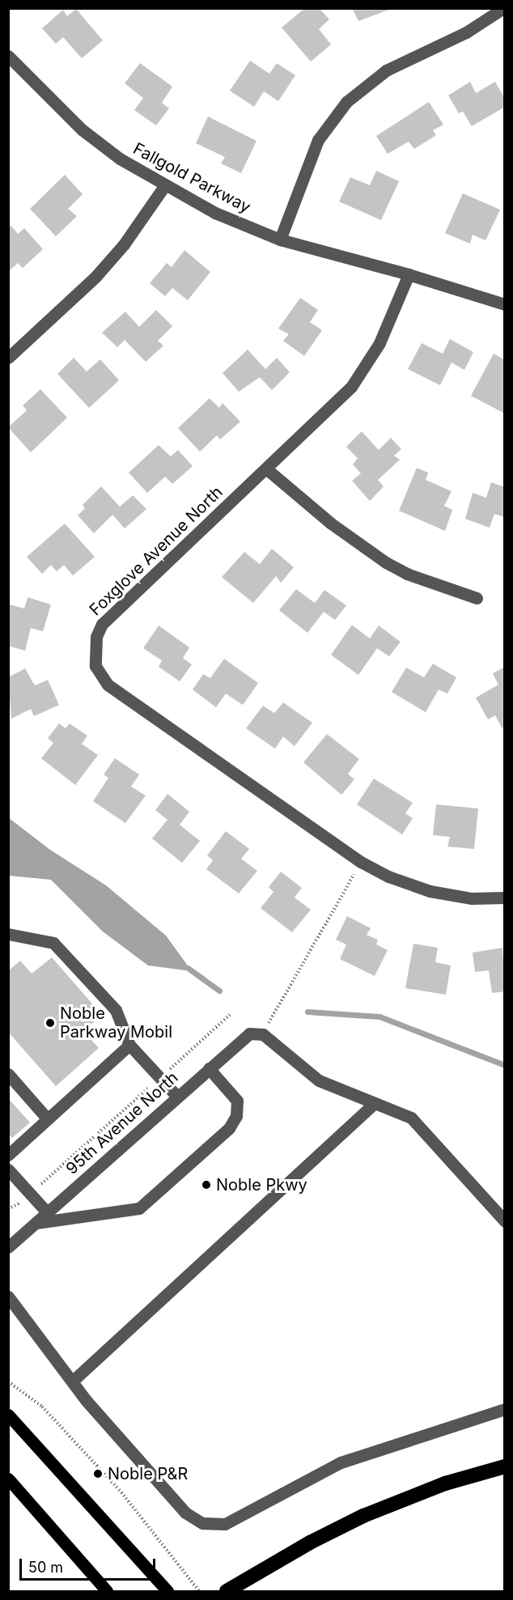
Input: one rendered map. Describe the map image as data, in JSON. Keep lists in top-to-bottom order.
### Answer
{
  "streets": {
    "street": ["Fallgold Parkway", "Foxglove Avenue North", "95th Avenue North"]
  },
  "crossings": [
    ["Fallgold Parkway", "Foxglove Avenue North"]
  ],
  "places": ["Noble Parkway Mobil", "Noble Pkwy", "Noble P&R"],
  "scale_bar": "50 m"
}
